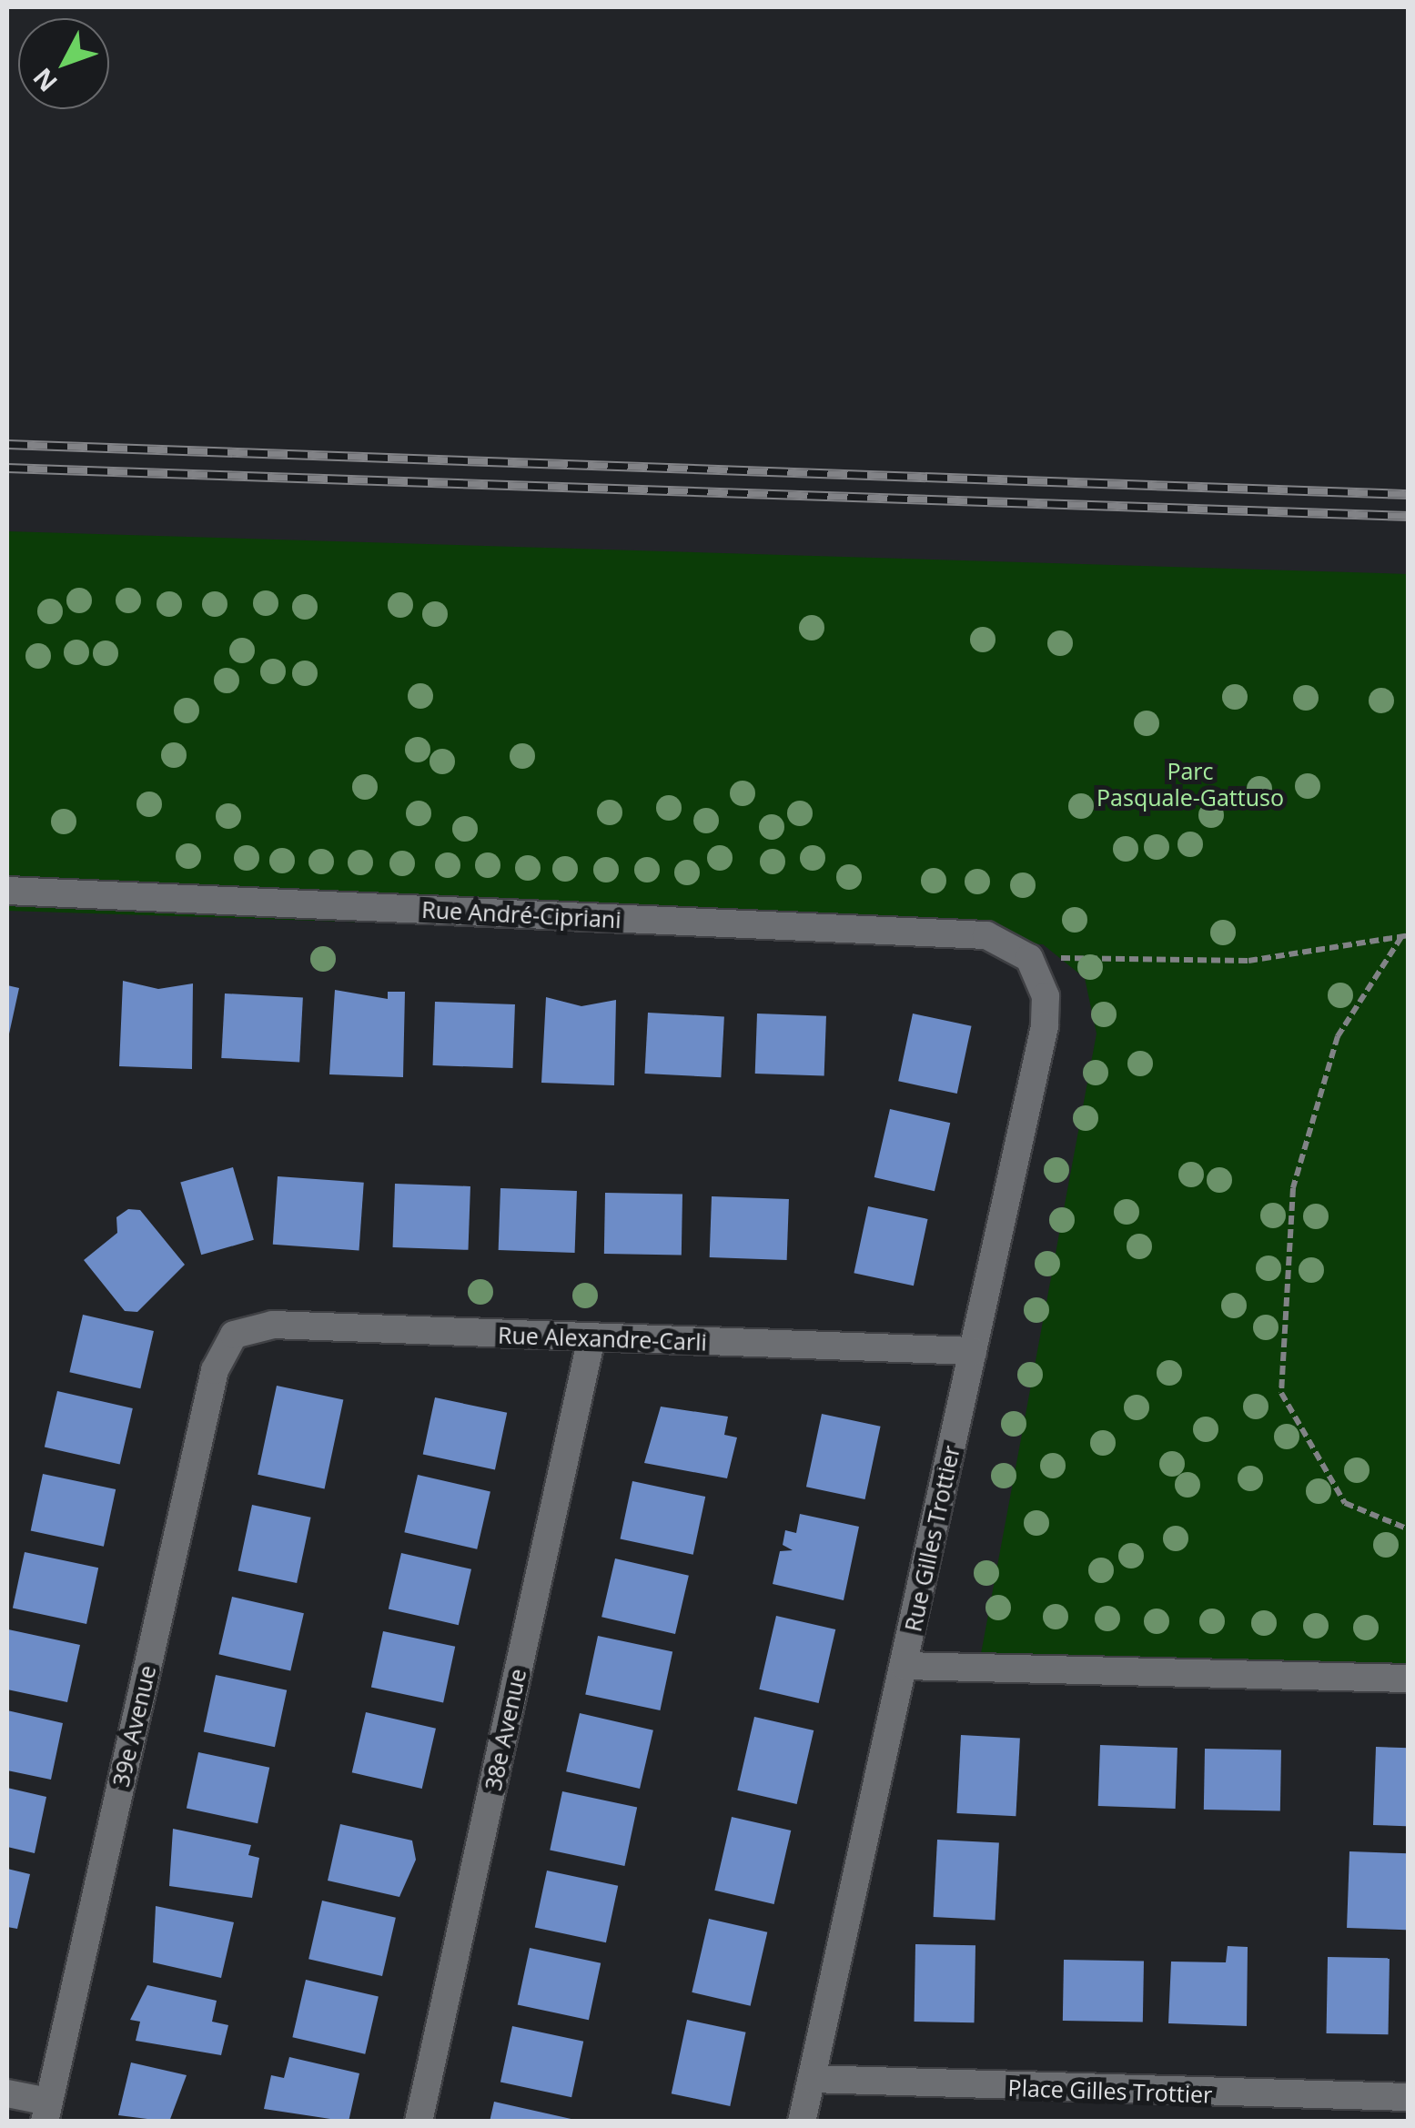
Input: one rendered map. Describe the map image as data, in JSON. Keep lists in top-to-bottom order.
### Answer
{
  "streets": {
    "street": [
      "Rue André-Cipriani",
      "Rue Alexandre-Carli",
      "Rue Gilles Trottier",
      "39e Avenue",
      "38e Avenue",
      "Place Gilles Trottier"
    ]
  },
  "crossings": [
    ["Rue André-Cipriani", "Rue Gilles Trottier"],
    ["Rue Alexandre-Carli", "Rue Gilles Trottier"],
    ["Rue Alexandre-Carli", "39e Avenue"],
    ["Rue Alexandre-Carli", "38e Avenue"],
    ["Rue Gilles Trottier", "Place Gilles Trottier"]
  ],
  "parks": ["Parc Pasquale-Gattuso"],
  "north": "bottom left"
}
